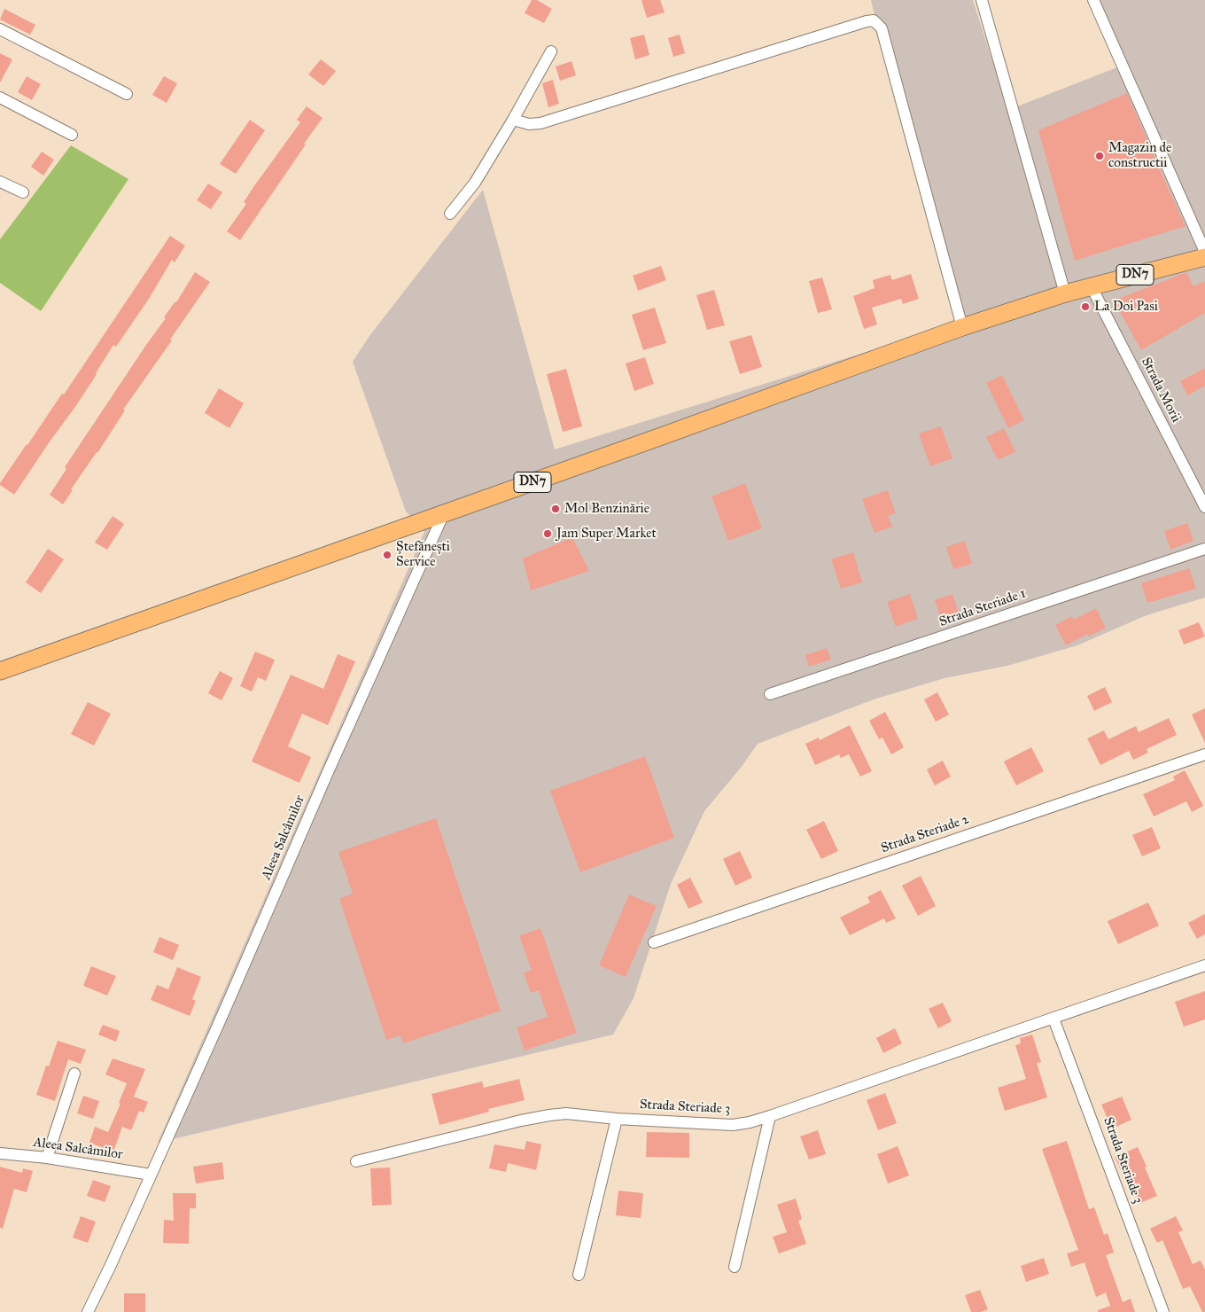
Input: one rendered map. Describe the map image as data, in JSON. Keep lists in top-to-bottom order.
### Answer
{
  "streets": {
    "main road": ["DN7"],
    "street": [
      "Strada Morii",
      "Strada Steriade 1",
      "Strada Steriade 2",
      "Aleea Salcâmilor",
      "Strada Steriade 3"
    ]
  },
  "crossings": [
    ["DN7", "Strada Morii"],
    ["DN7", "Aleea Salcâmilor"]
  ],
  "places": [
    "Magazin de constructii",
    "La Doi Pasi",
    "Mol Benzinărie",
    "Jam Super Market",
    "Ștefănești Service"
  ]
}
